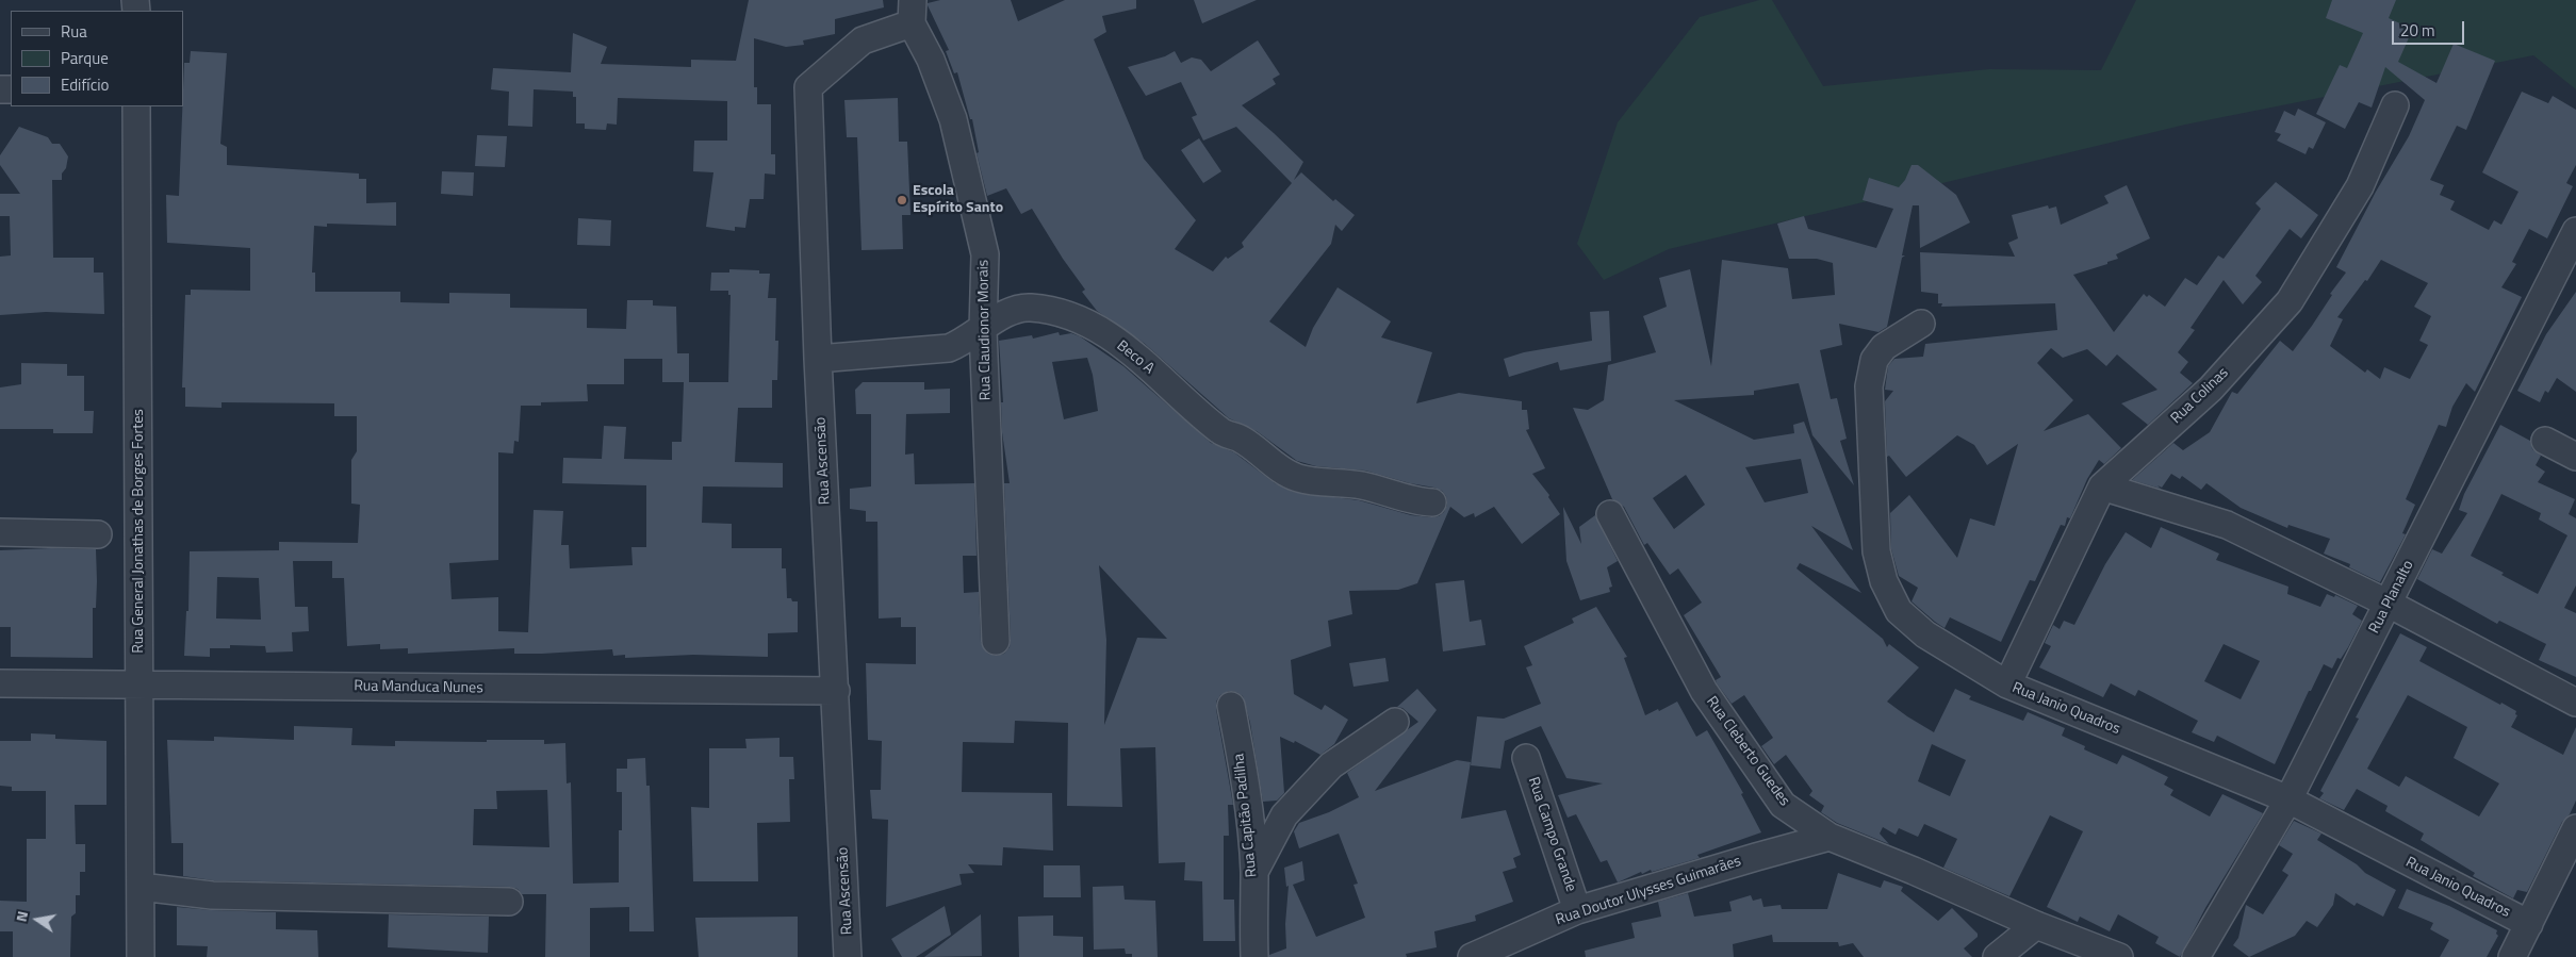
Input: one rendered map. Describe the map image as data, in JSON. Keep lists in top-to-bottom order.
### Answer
{
  "streets": {
    "street": [
      "Rua Claudionor Morais",
      "Beco A",
      "Rua Colinas",
      "Rua Ascensão",
      "Rua General Jonathas de Borges Fortes",
      "Rua Planalto",
      "Rua Manduca Nunes",
      "Rua Janio Quadros",
      "Rua Cleberto Guedes",
      "Rua Capitão Padilha",
      "Rua Campo Grande",
      "Rua Doutor Ulysses Guimarães"
    ]
  },
  "crossings": [
    ["Rua Claudionor Morais", "Beco A"],
    ["Rua Claudionor Morais", "Rua Ascensão"],
    ["Beco A", "Rua Ascensão"],
    ["Rua Colinas", "Rua Janio Quadros"],
    ["Rua Ascensão", "Rua Manduca Nunes"],
    ["Rua General Jonathas de Borges Fortes", "Rua Manduca Nunes"],
    ["Rua Planalto", "Rua Janio Quadros"],
    ["Rua Cleberto Guedes", "Rua Doutor Ulysses Guimarães"],
    ["Rua Campo Grande", "Rua Doutor Ulysses Guimarães"]
  ],
  "places": ["Escola Espírito Santo"],
  "legend": ["Rua", "Parque", "Edifício"],
  "scale_bar": "20 m",
  "north": "left"
}
